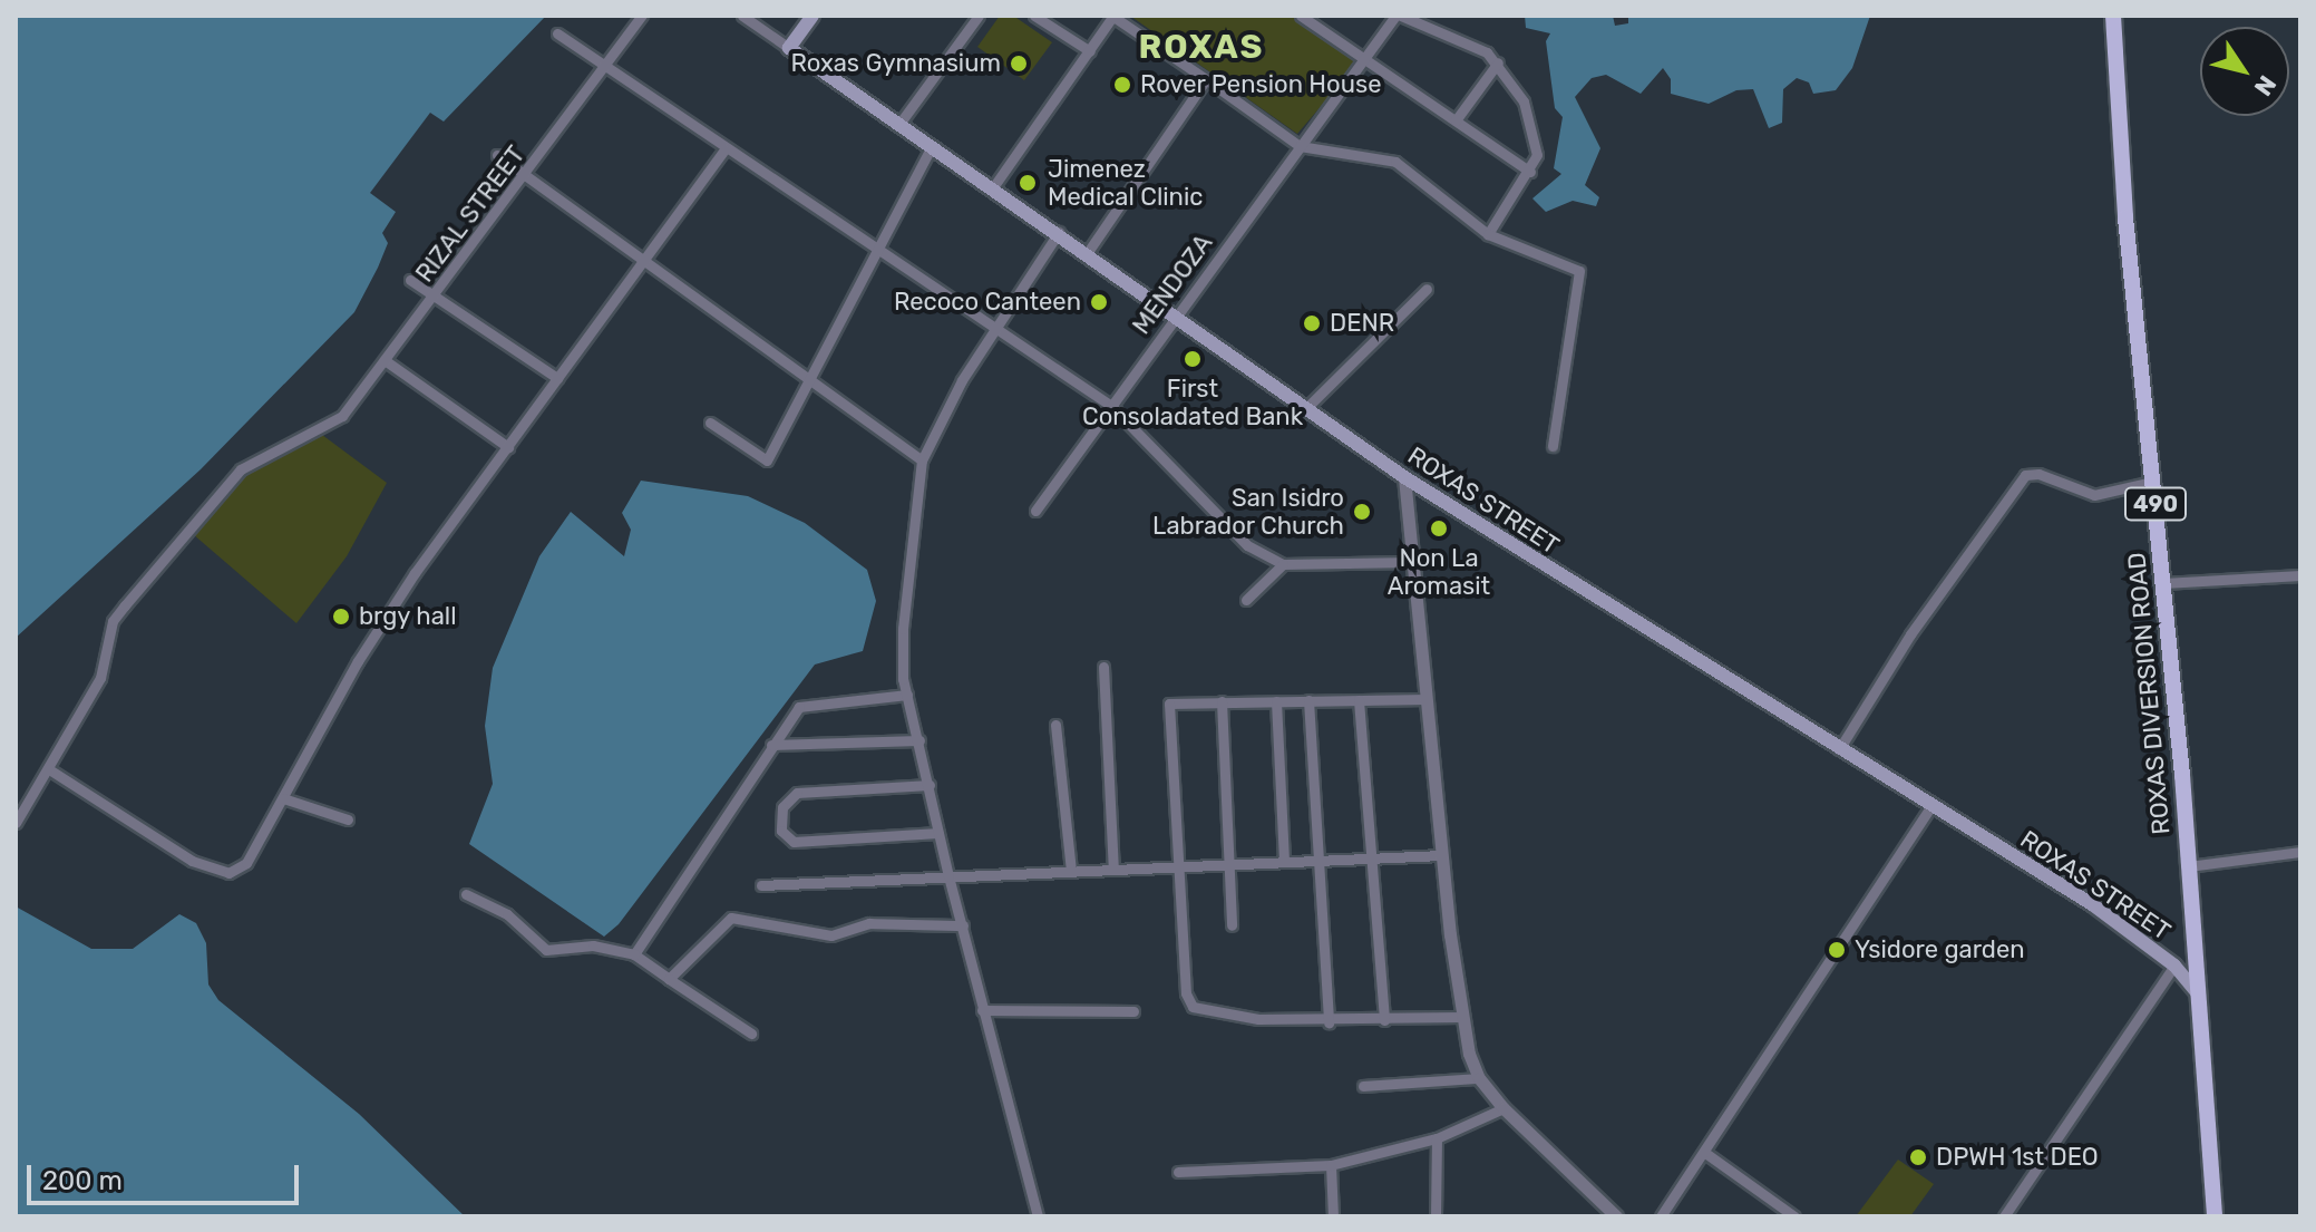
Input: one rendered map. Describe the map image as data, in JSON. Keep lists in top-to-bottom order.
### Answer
{
  "streets": {
    "main road": ["ROXAS STREET", "490", "ROXAS DIVERSION ROAD"],
    "street": ["RIZAL STREET", "MENDOZA"]
  },
  "crossings": [
    ["MENDOZA", "ROXAS STREET"],
    ["ROXAS STREET", "490"],
    ["ROXAS STREET", "ROXAS DIVERSION ROAD"],
    ["490", "ROXAS DIVERSION ROAD"]
  ],
  "districts": ["ROXAS"],
  "places": [
    "Roxas Gymnasium",
    "Rover Pension House",
    "Jimenez Medical Clinic",
    "Recoco Canteen",
    "DENR",
    "First Consoladated Bank",
    "San Isidro Labrador Church",
    "Non La Aromasit",
    "brgy hall",
    "Ysidore garden",
    "DPWH 1st DEO"
  ],
  "scale_bar": "200 m",
  "north": "bottom right"
}
